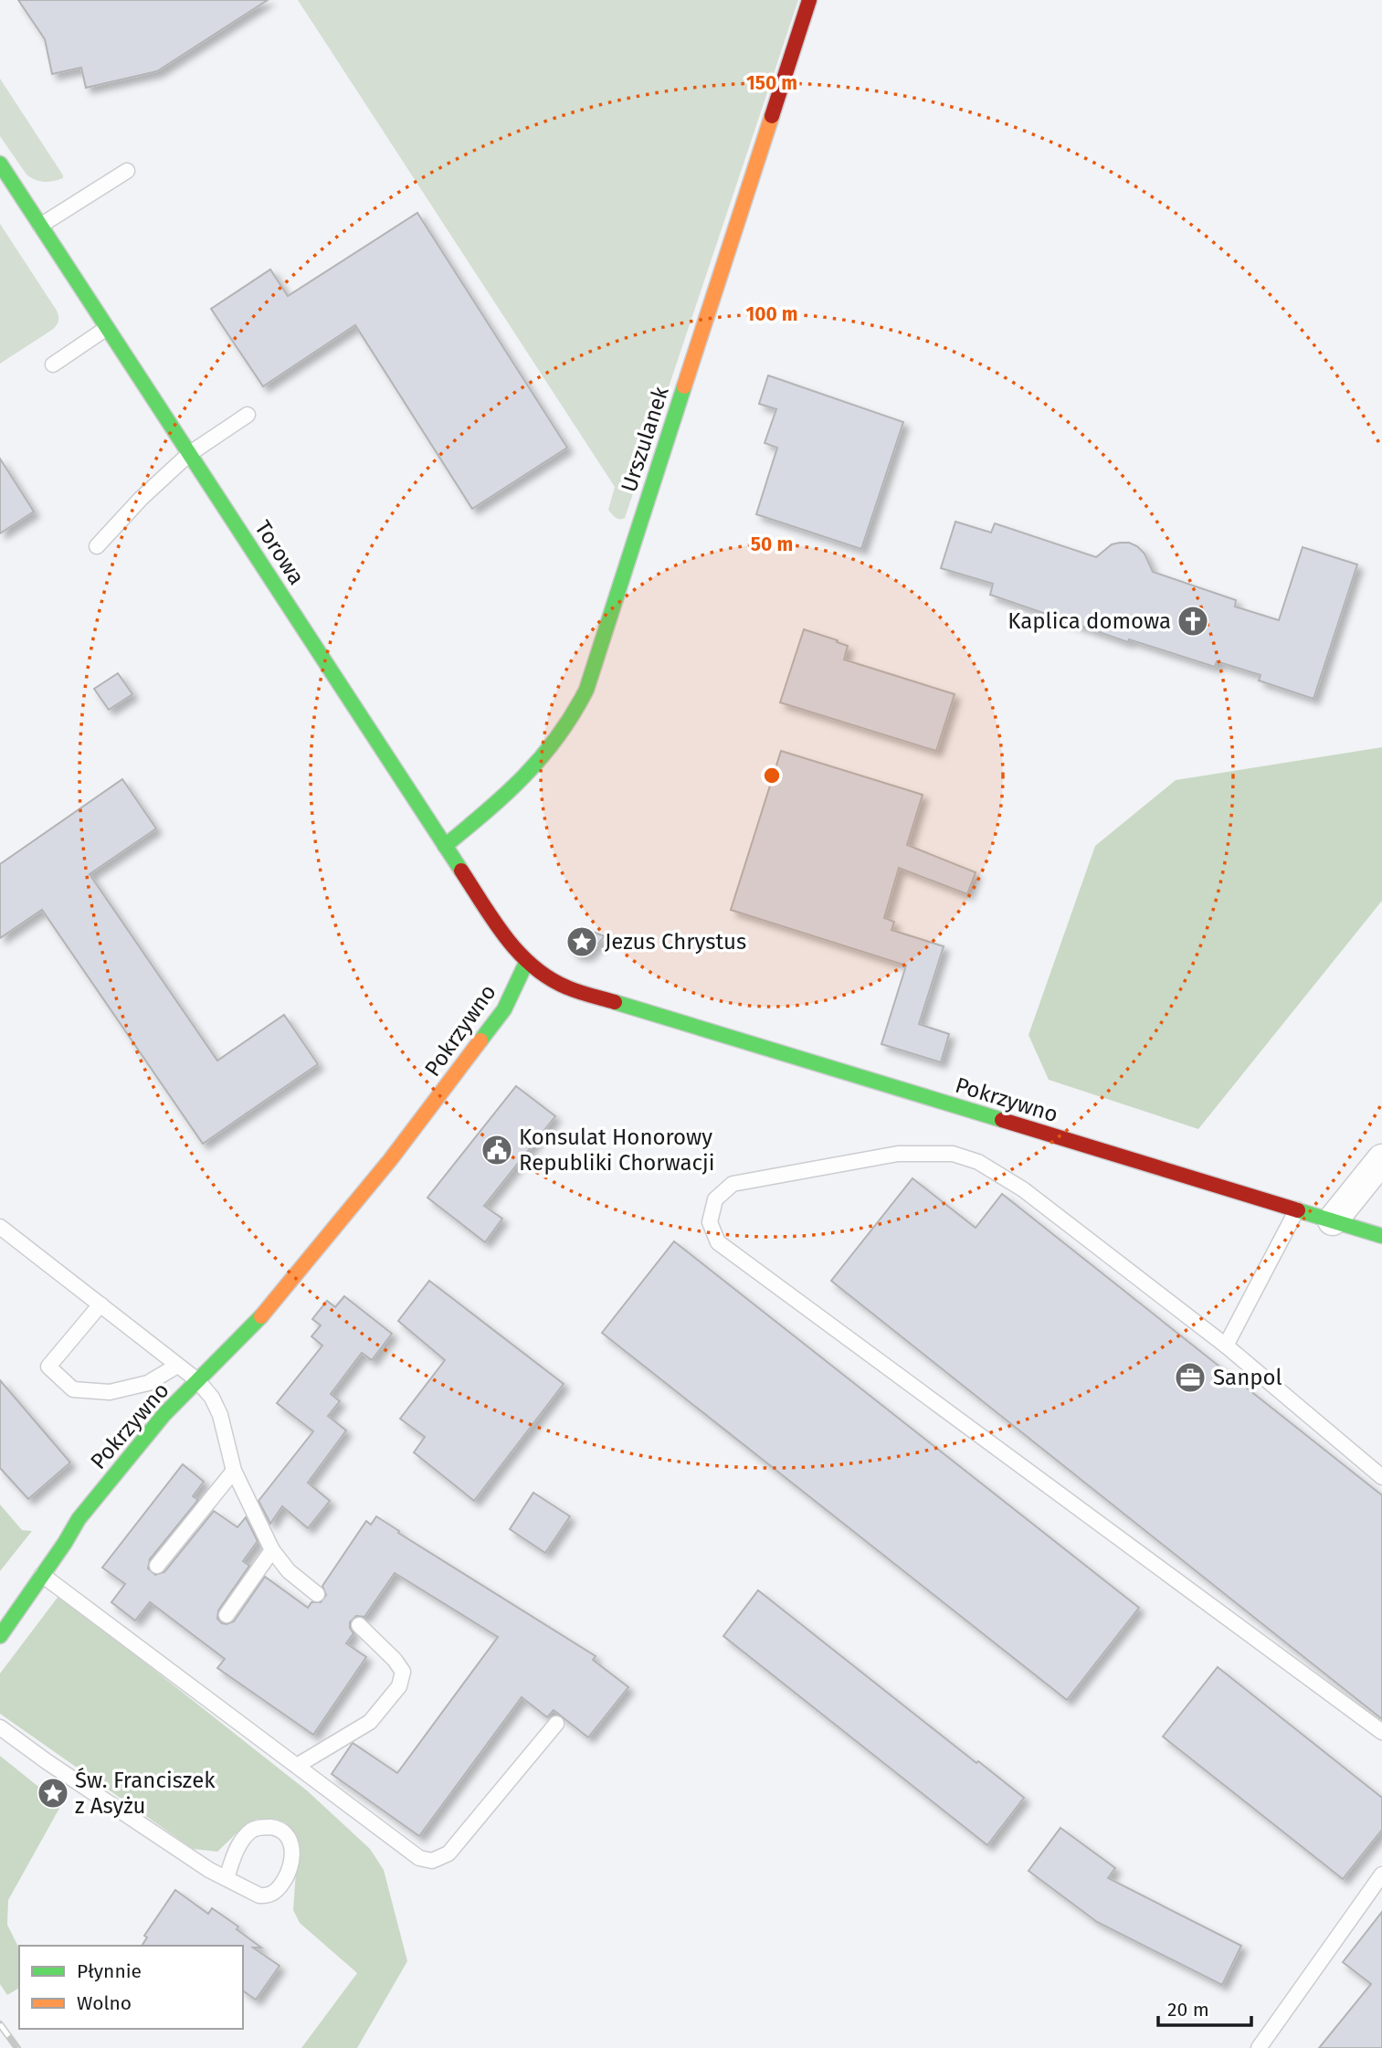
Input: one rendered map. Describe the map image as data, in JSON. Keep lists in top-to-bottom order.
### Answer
{
  "streets": {
    "street": ["Urszulanek", "Torowa", "Pokrzywno"]
  },
  "crossings": [
    ["Urszulanek", "Torowa"],
    ["Torowa", "Pokrzywno"]
  ],
  "places": {
    "church": ["Kaplica domowa"],
    "place": ["Jezus Chrystus", "Św. Franciszek z Asyżu"],
    "public building": ["Konsulat Honorowy Republiki Chorwacji"],
    "office": ["Sanpol"]
  },
  "legend": ["Płynnie", "Wolno"],
  "scale_bar": "20 m",
  "rings": ["150 m", "100 m", "50 m"]
}
